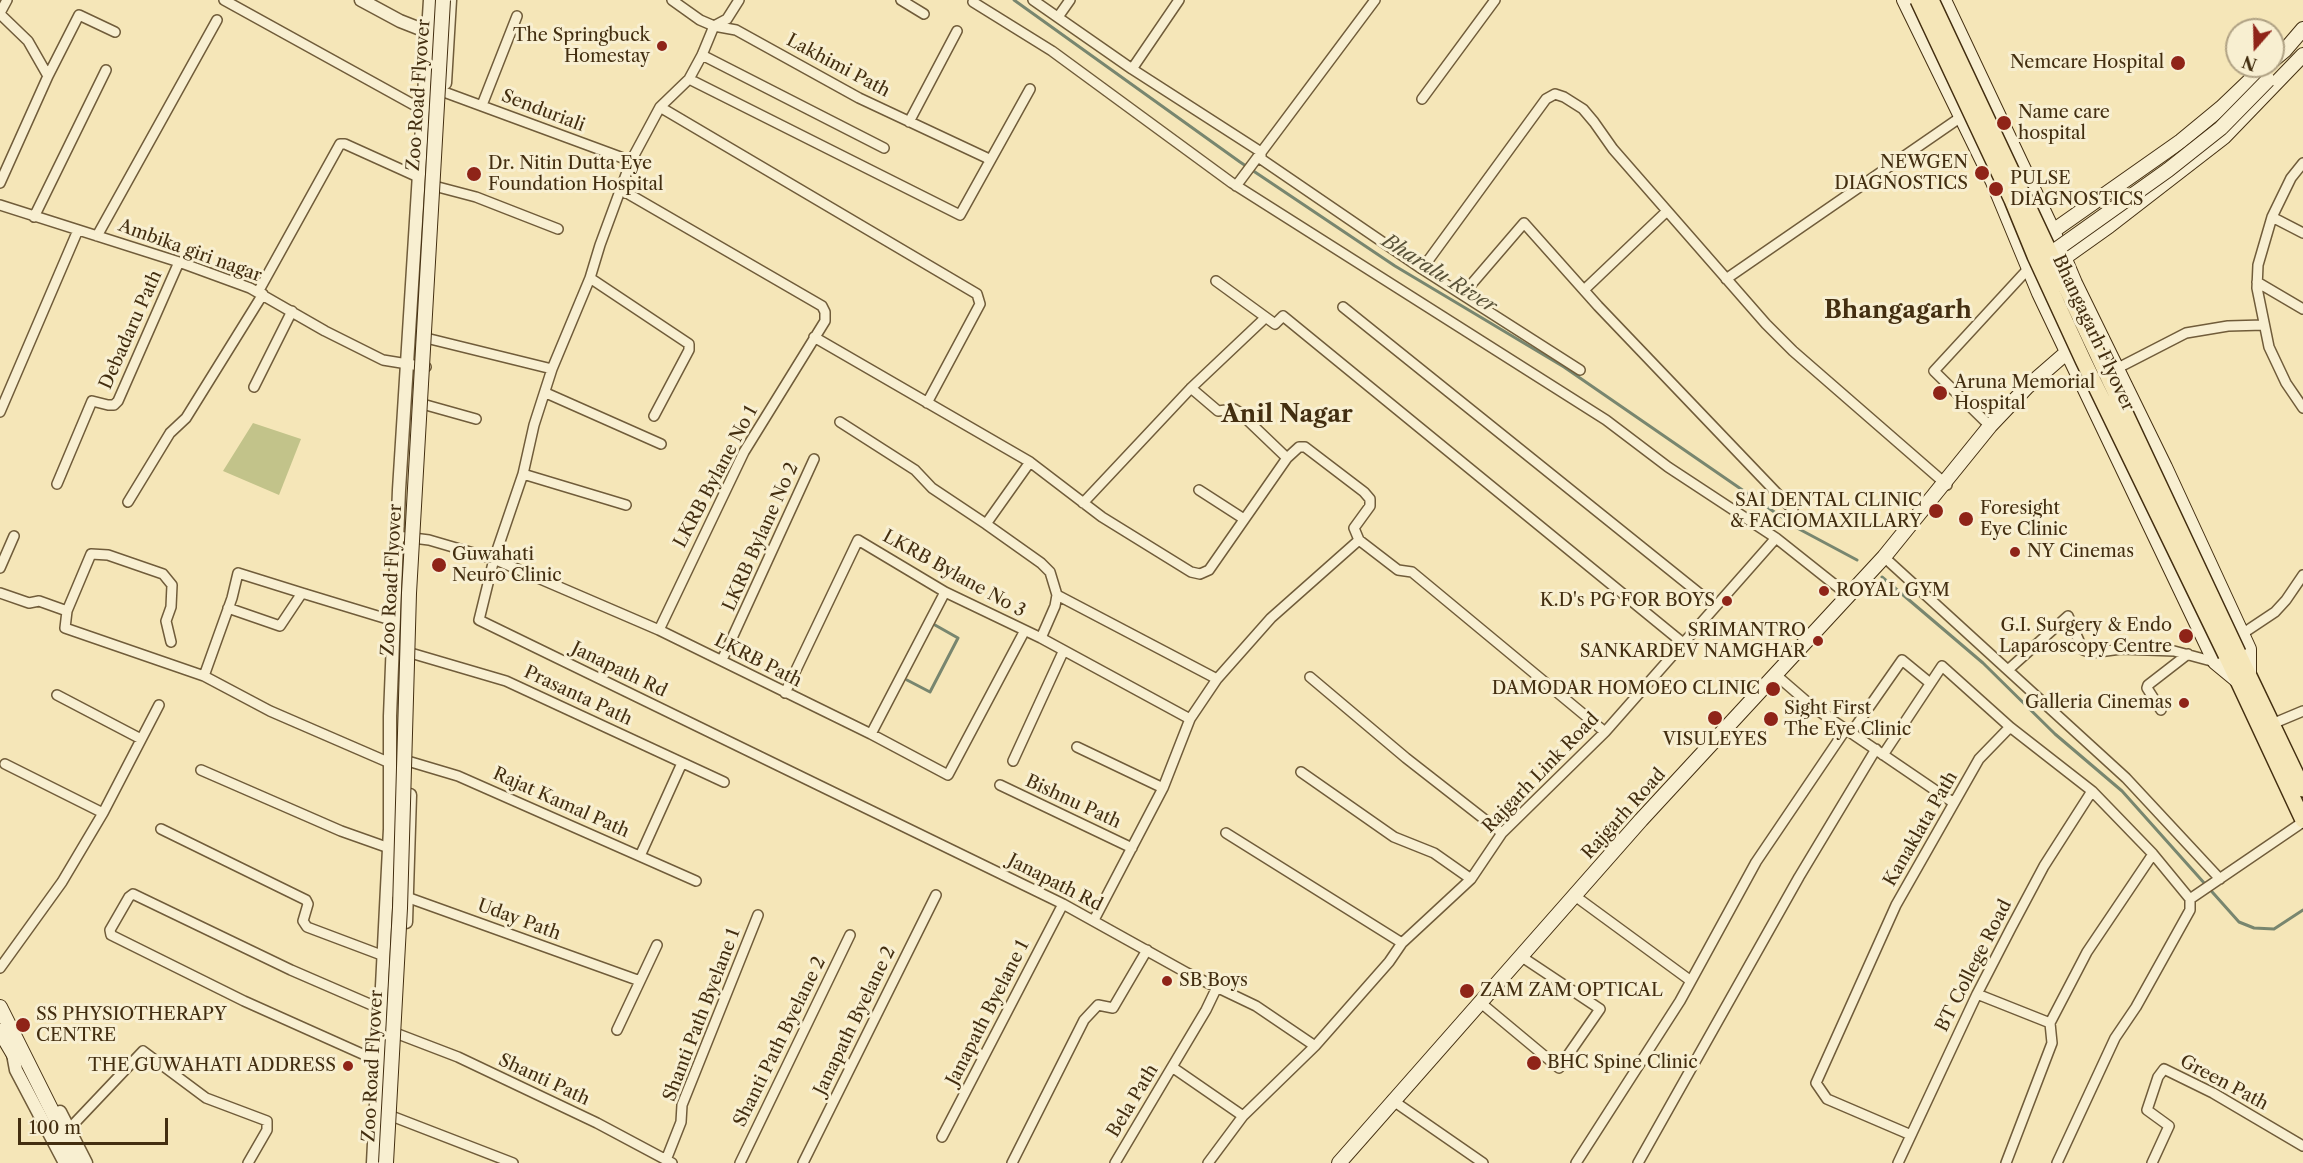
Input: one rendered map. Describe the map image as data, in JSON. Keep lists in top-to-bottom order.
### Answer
{
  "streets": {
    "main road": ["Zoo Road Flyover", "Bhangagarh Flyover", "Rajgarh Road"],
    "street": [
      "Lakhimi Path",
      "Senduriali",
      "Ambika giri nagar",
      "Debadaru Path",
      "LKRB Bylane No 1",
      "LKRB Bylane No 2",
      "LKRB Bylane No 3",
      "LKRB Path",
      "Janapath Rd",
      "Prasanta Path",
      "Rajgarh Link Road",
      "Bishnu Path",
      "Rajat Kamal Path",
      "Kanaklata Path",
      "Uday Path",
      "BT College Road",
      "Janapath Byelane 1",
      "Shanti Path Byelane 1",
      "Janapath Byelane 2",
      "Shanti Path Byelane 2",
      "Shanti Path",
      "Green Path",
      "Bela Path"
    ]
  },
  "crossings": [
    ["Lakhimi Path", "Janapath Rd"],
    ["Senduriali", "Janapath Rd"],
    ["Ambika giri nagar", "Debadaru Path"],
    ["LKRB Bylane No 1", "LKRB Path"],
    ["LKRB Bylane No 1", "Janapath Rd"],
    ["LKRB Bylane No 2", "LKRB Path"],
    ["LKRB Bylane No 3", "LKRB Path"],
    ["LKRB Path", "Janapath Rd"],
    ["Janapath Rd", "Rajgarh Link Road"],
    ["Janapath Rd", "Janapath Byelane 1"],
    ["Rajgarh Link Road", "Bela Path"],
    ["Kanaklata Path", "BT College Road"],
    ["Shanti Path Byelane 1", "Shanti Path"]
  ],
  "districts": ["Bhangagarh", "Anil Nagar"],
  "water": ["Bharalu River"],
  "places": [
    "The Springbuck Homestay",
    "Nemcare Hospital",
    "Name care hospital",
    "NEWGEN DIAGNOSTICS",
    "Dr. Nitin Dutta Eye Foundation Hospital",
    "PULSE DIAGNOSTICS",
    "Aruna Memorial Hospital",
    "SAI DENTAL CLINIC & FACIOMAXILLARY",
    "Foresight Eye Clinic",
    "NY Cinemas",
    "Guwahati Neuro Clinic",
    "ROYAL GYM",
    "K.D's PG FOR BOYS",
    "G.I. Surgery & Endo Laparoscopy Centre",
    "SRIMANTRO SANKARDEV NAMGHAR",
    "DAMODAR HOMOEO CLINIC",
    "Galleria Cinemas",
    "VISULEYES",
    "Sight First The Eye Clinic",
    "SB Boys",
    "ZAM ZAM OPTICAL",
    "SS PHYSIOTHERAPY CENTRE",
    "BHC Spine Clinic",
    "THE GUWAHATI ADDRESS"
  ],
  "scale_bar": "100 m",
  "north": "bottom"
}
